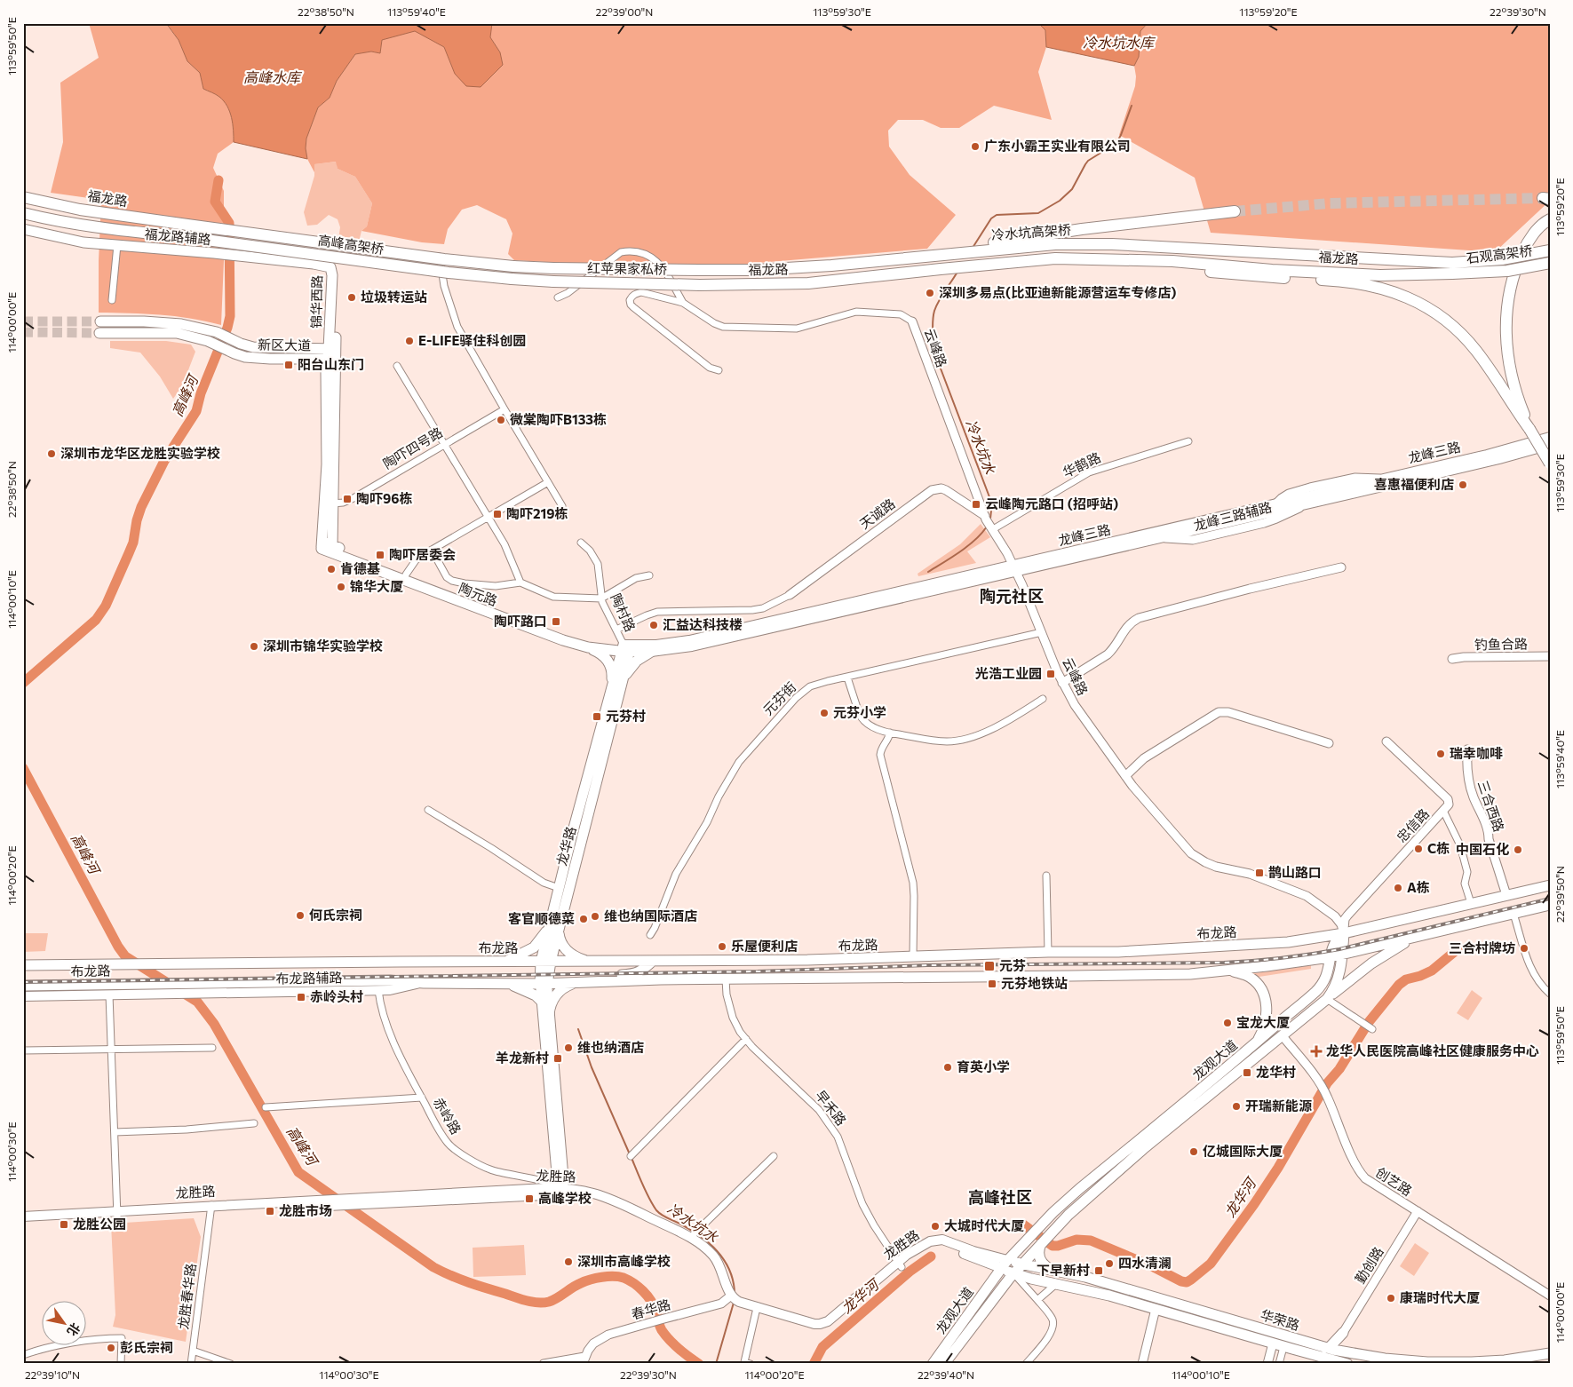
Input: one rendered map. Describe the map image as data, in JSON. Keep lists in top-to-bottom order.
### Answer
{
  "streets": {
    "highway": [
      "福龙路",
      "冷水坑高架桥",
      "高峰高架桥",
      "石观高架桥",
      "红苹果家私桥"
    ],
    "main road": [
      "福龙路辅路",
      "锦华西路",
      "新区大道",
      "龙峰三路",
      "陶元路",
      "龙华路",
      "布龙路",
      "布龙路辅路",
      "龙观大道",
      "龙胜路",
      "华荣路"
    ],
    "street": [
      "云峰路",
      "陶吓四号路",
      "华鹊路",
      "天诚路",
      "陶村路",
      "钓鱼合路",
      "元芬街",
      "三合西路",
      "忠信路",
      "早禾路",
      "赤岭路",
      "创艺路",
      "勤创路",
      "龙胜春华路",
      "春华路"
    ]
  },
  "crossings": [
    ["福龙路", "冷水坑高架桥"],
    ["福龙路", "高峰高架桥"],
    ["福龙路", "石观高架桥"],
    ["福龙路", "红苹果家私桥"],
    ["福龙路辅路", "锦华西路"],
    ["高峰高架桥", "红苹果家私桥"],
    ["锦华西路", "新区大道"],
    ["锦华西路", "陶吓四号路"],
    ["锦华西路", "陶元路"],
    ["云峰路", "龙峰三路"],
    ["云峰路", "华鹊路"],
    ["云峰路", "天诚路"],
    ["云峰路", "元芬街"],
    ["云峰路", "忠信路"],
    ["云峰路", "布龙路"],
    ["云峰路", "龙观大道"],
    ["龙峰三路", "陶元路"],
    ["龙峰三路", "陶村路"],
    ["龙峰三路", "龙华路"],
    ["华鹊路", "天诚路"],
    ["陶元路", "陶村路"],
    ["陶元路", "龙华路"],
    ["陶村路", "龙华路"],
    ["三合西路", "布龙路"],
    ["忠信路", "布龙路"],
    ["忠信路", "龙观大道"],
    ["龙华路", "布龙路"],
    ["龙华路", "赤岭路"],
    ["龙华路", "龙胜路"],
    ["布龙路", "布龙路辅路"],
    ["布龙路", "龙观大道"],
    ["布龙路辅路", "赤岭路"],
    ["龙观大道", "龙胜路"],
    ["龙观大道", "创艺路"],
    ["龙观大道", "华荣路"],
    ["早禾路", "龙胜路"],
    ["赤岭路", "龙胜路"],
    ["龙胜路", "龙胜春华路"],
    ["龙胜路", "春华路"],
    ["龙胜路", "华荣路"],
    ["创艺路", "勤创路"]
  ],
  "districts": ["陶元社区", "高峰社区"],
  "water": [
    "冷水坑水库",
    "高峰水库",
    "高峰河",
    "冷水坑水",
    "龙华河"
  ],
  "places": {
    "other": [
      "广东小霸王实业有限公司",
      "深圳多易点(比亚迪新能源营运车专修店)",
      "垃圾转运站",
      "E-LIFE驿住科创园",
      "微棠陶吓B133栋",
      "深圳市龙华区龙胜实验学校",
      "喜惠褔便利店",
      "肯德基",
      "锦华大厦",
      "汇益达科技楼",
      "深圳市锦华实验学校",
      "元芬小学",
      "瑞幸咖啡",
      "C栋",
      "中国石化",
      "A栋",
      "何氏宗祠",
      "维也纳国际酒店",
      "客官顺德菜",
      "乐屋便利店",
      "三合村牌坊",
      "宝龙大厦",
      "维也纳酒店",
      "育英小学",
      "开瑞新能源",
      "亿城国际大厦",
      "大城时代大厦",
      "深圳市高峰学校",
      "四水清澜",
      "康瑞时代大厦",
      "彭氏宗祠"
    ],
    "transit": [
      "阳台山东门",
      "陶吓96栋",
      "云峰陶元路口 (招呼站)",
      "陶吓219栋",
      "陶吓居委会",
      "陶吓路口",
      "光浩工业园",
      "元芬村",
      "鹊山路口",
      "元芬",
      "元芬地铁站",
      "赤岭头村",
      "羊龙新村",
      "龙华村",
      "高峰学校",
      "龙胜市场",
      "龙胜公园",
      "下早新村"
    ],
    "health": ["龙华人民医院高峰社区健康服务中心"]
  },
  "north": "bottom right",
  "coordinates": [
    "22°38'50\"N",
    "113°59'40\"E",
    "22°39'00\"N",
    "113°59'30\"E",
    "113°59'20\"E",
    "22°39'30\"N",
    "113°59'50\"E",
    "114°00'00\"E",
    "114°00'10\"E",
    "114°00'20\"E",
    "22°39'50\"N",
    "114°00'30\"E",
    "22°39'10\"N",
    "22°39'40\"N"
  ]
}
